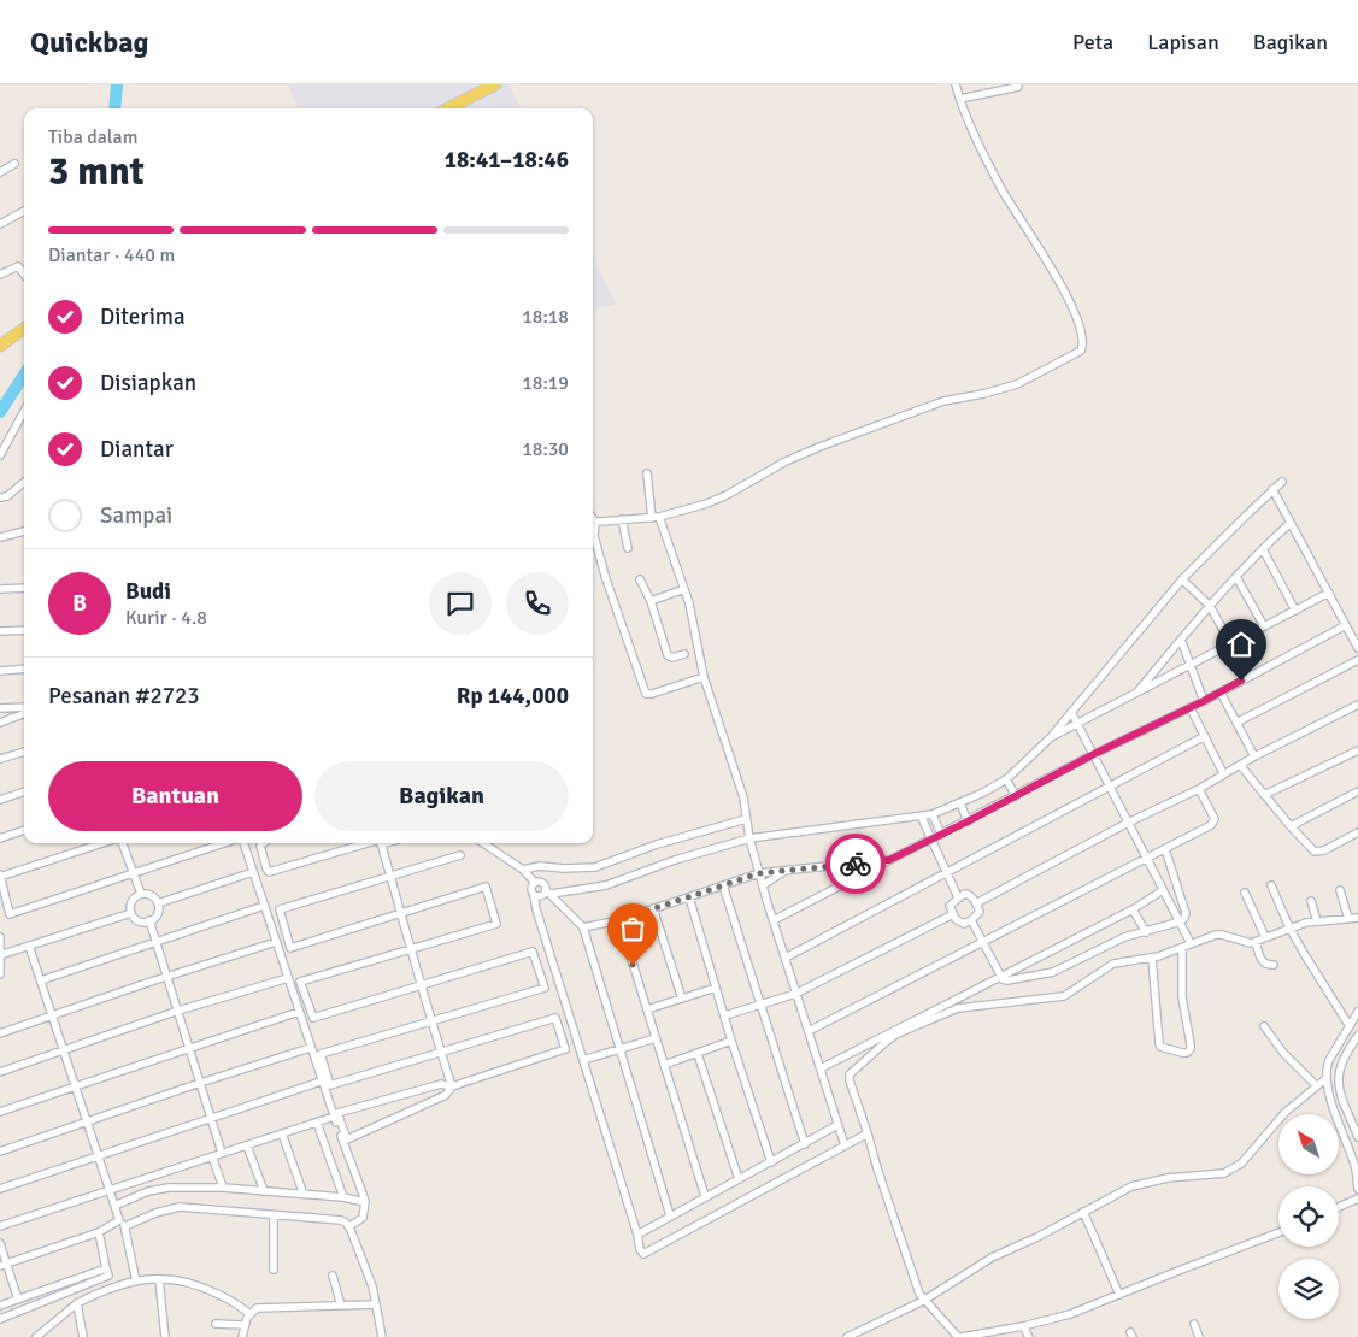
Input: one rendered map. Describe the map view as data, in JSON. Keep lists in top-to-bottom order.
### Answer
{
  "north": "top left",
  "page": {
    "header": "Quickbag",
    "nav": ["Peta", "Lapisan", "Bagikan"],
    "heading": ["3 mnt", "Tiba dalam", "18:41–18:46"],
    "panel": [
      "Budi",
      "Kurir · 4.8",
      "Pesanan #2723",
      "Rp 144,000"
    ],
    "bar": "Diantar · 440 m",
    "list": [
      ["Diterima", "18:18"],
      ["Disiapkan", "18:19"],
      ["Diantar", "18:30"],
      "Sampai"
    ],
    "round": "B",
    "buttons": ["Bantuan", "Bagikan"]
  }
}
